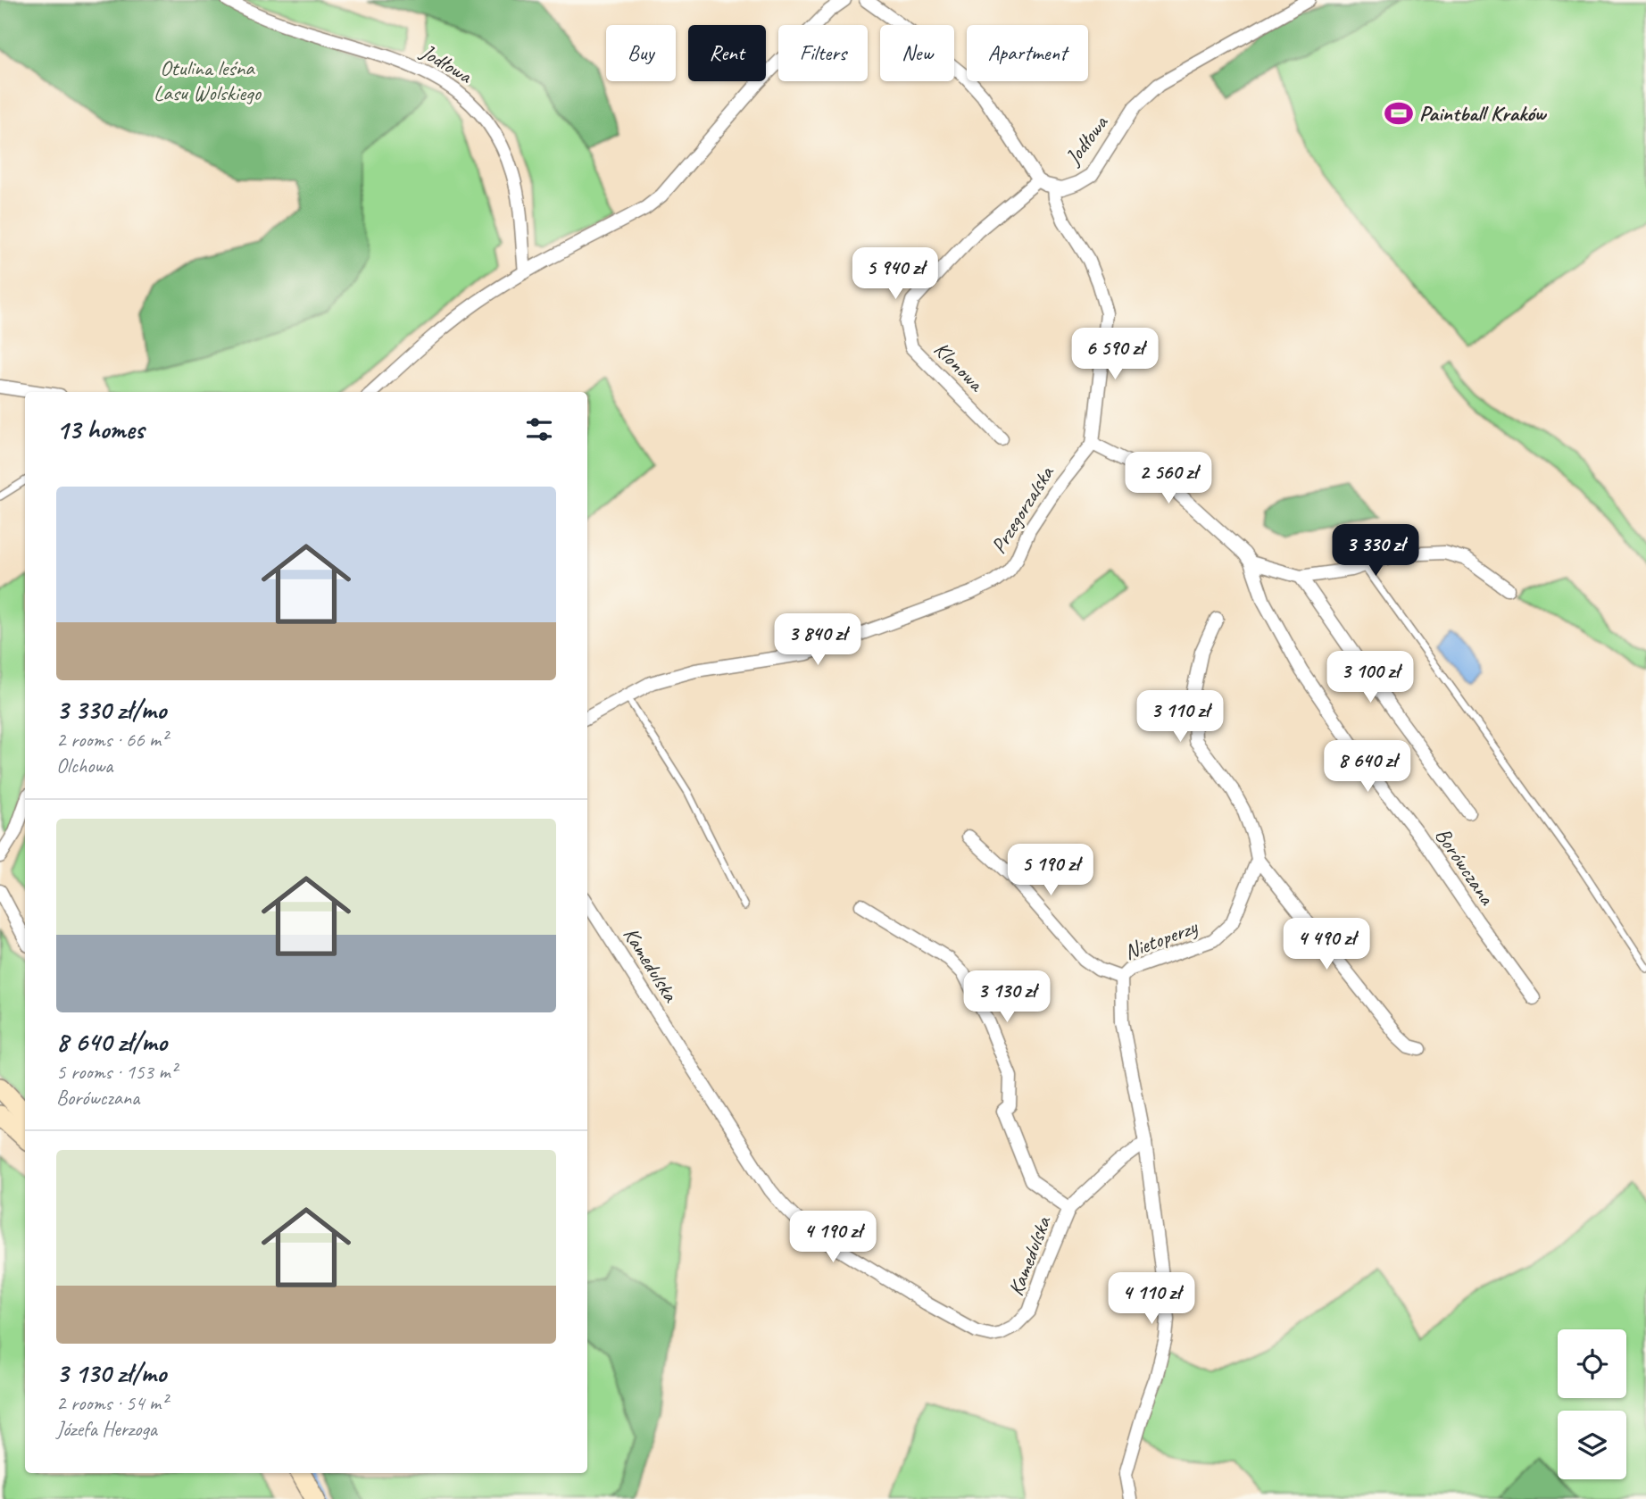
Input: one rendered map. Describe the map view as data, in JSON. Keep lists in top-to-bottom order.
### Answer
{
  "streets": {
    "street": [
      "Jodłowa",
      "Klonowa",
      "Przegorzalska",
      "Borówczana",
      "Nietoperzy",
      "Kamedulska"
    ]
  },
  "crossings": [
    ["Jodłowa", "Klonowa"],
    ["Nietoperzy", "Kamedulska"]
  ],
  "parks": ["Otulina leśna Lasu Wolskiego"],
  "places": {
    "sports": ["Paintball Kraków"]
  },
  "page": {
    "chip": [
      "Buy",
      "Rent",
      "Filters",
      "New",
      "Apartment"
    ],
    "price": [
      "5 940 zł",
      "6 590 zł",
      "2 560 zł",
      "3 330 zł",
      "3 840 zł",
      "3 100 zł",
      "3 110 zł",
      "8 640 zł",
      "5 190 zł",
      "4 490 zł",
      "3 130 zł",
      "4 190 zł",
      "4 110 zł"
    ],
    "heading": "13 homes",
    "list": [
      {
        "name": "3 330 zł/mo",
        "note": "2 rooms · 66 m² · Olchowa"
      },
      {
        "name": "8 640 zł/mo",
        "note": "5 rooms · 153 m² · Borówczana"
      },
      {
        "name": "3 130 zł/mo",
        "note": "2 rooms · 54 m² · Józefa Herzoga"
      }
    ]
  }
}
